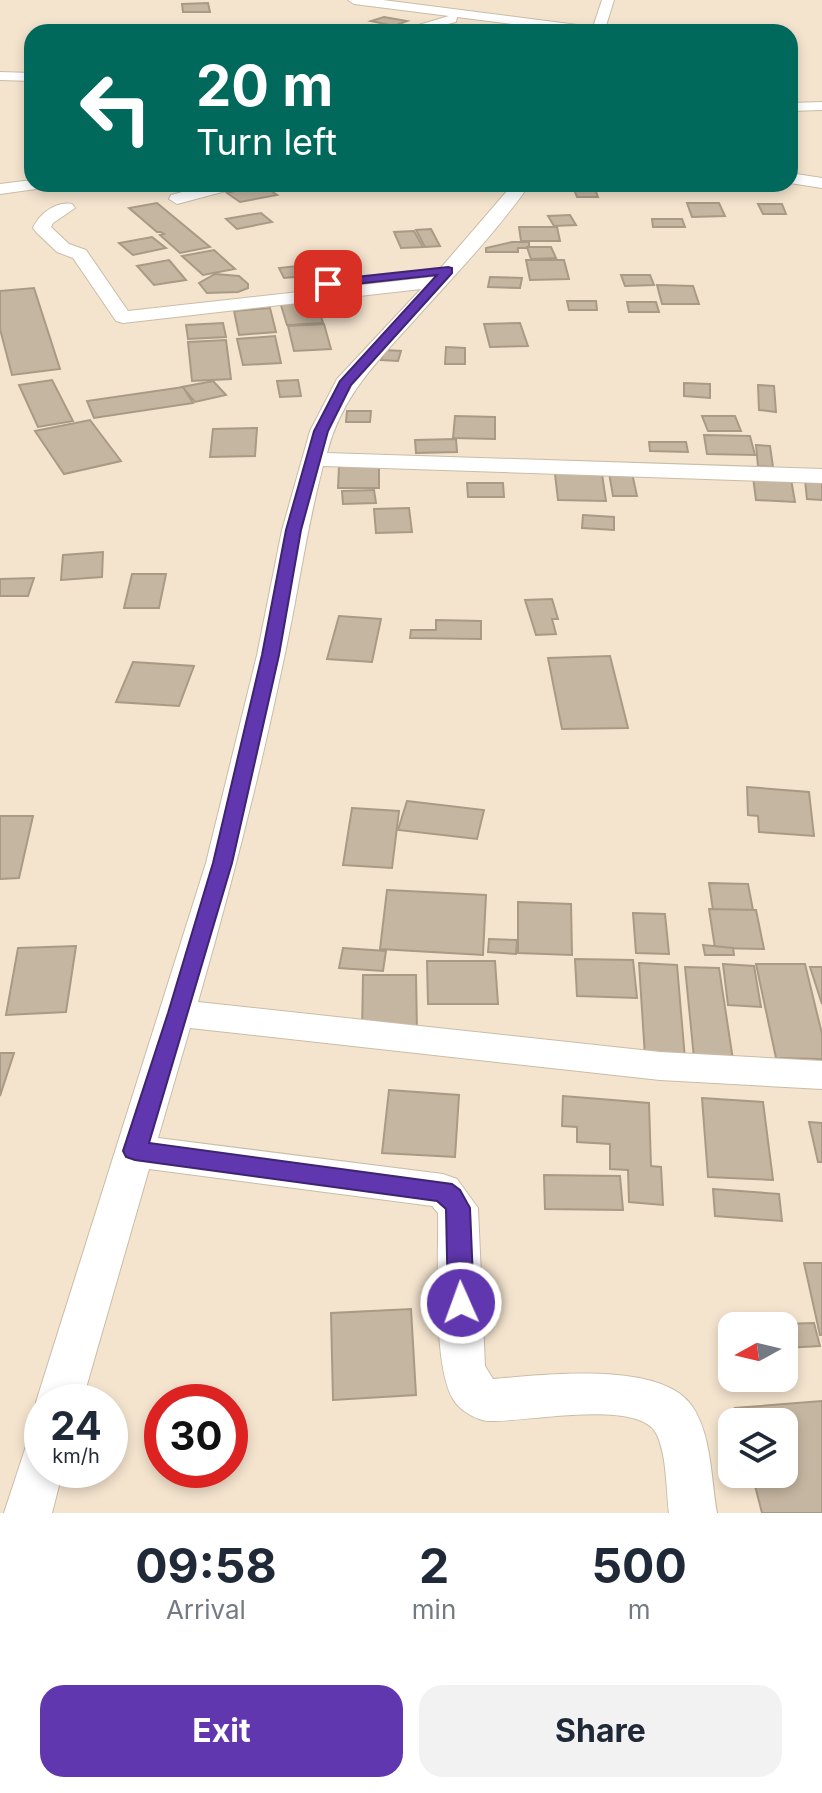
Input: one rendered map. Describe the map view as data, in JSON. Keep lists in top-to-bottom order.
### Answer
{
  "north": "left",
  "page": {
    "turn": ["20 m", "Turn left"],
    "speed": "24 km/h",
    "limit": "30",
    "eta": [
      "09:58",
      "Arrival",
      "2",
      "min",
      "500",
      "m"
    ],
    "buttons": ["Exit", "Share"]
  }
}
